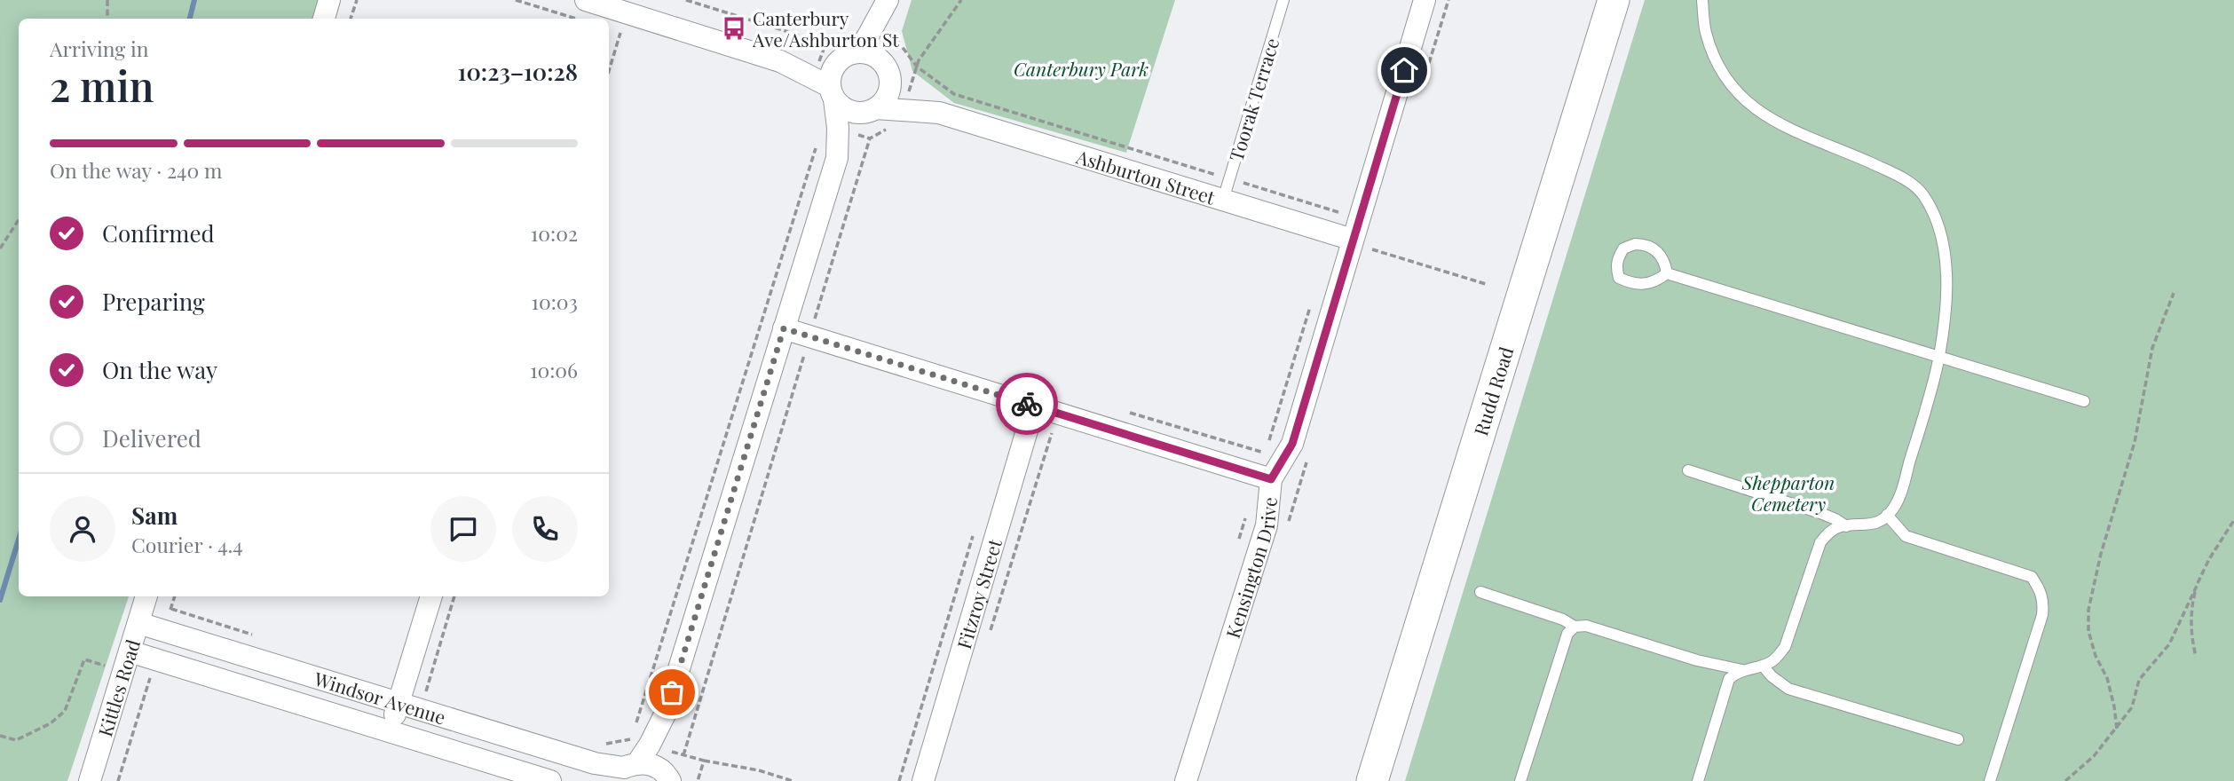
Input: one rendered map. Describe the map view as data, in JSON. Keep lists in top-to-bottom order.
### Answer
{
  "streets": {
    "street": [
      "Ashburton Street",
      "Rudd Road",
      "Kensington Drive",
      "Fitzroy Street",
      "Kittles Road",
      "Windsor Avenue"
    ],
    "lane": ["Toorak Terrace"]
  },
  "crossings": [
    ["Toorak Terrace", "Ashburton Street"],
    ["Ashburton Street", "Kensington Drive"],
    ["Kittles Road", "Windsor Avenue"]
  ],
  "parks": ["Canterbury Park", "Shepparton Cemetery"],
  "places": {
    "bus stop": ["Canterbury Ave/Ashburton St"]
  },
  "page": {
    "heading": ["2 min", "Arriving in", "10:23–10:28"],
    "panel": ["Sam", "Courier · 4.4"],
    "bar": "On the way · 240 m",
    "list": [
      ["Confirmed", "10:02"],
      ["Preparing", "10:03"],
      ["On the way", "10:06"],
      "Delivered"
    ]
  }
}
